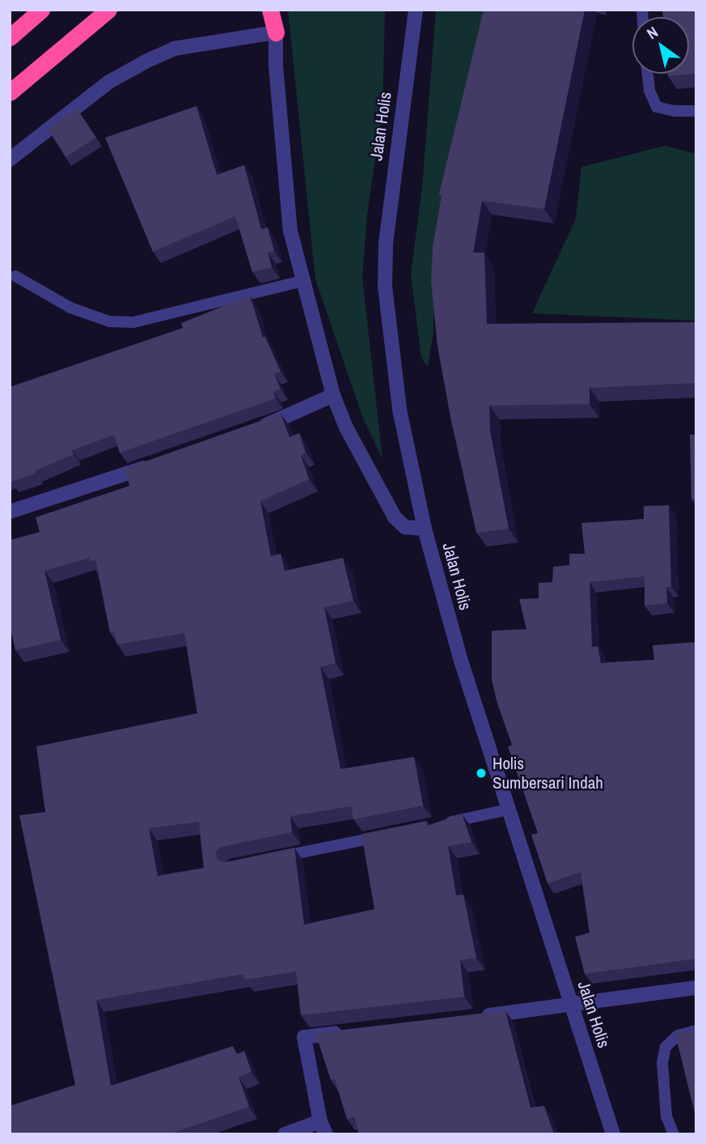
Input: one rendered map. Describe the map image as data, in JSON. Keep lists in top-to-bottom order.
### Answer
{
  "streets": {
    "street": ["Jalan Holis"]
  },
  "places": ["Holis Sumbersari Indah"],
  "north": "top left"
}
